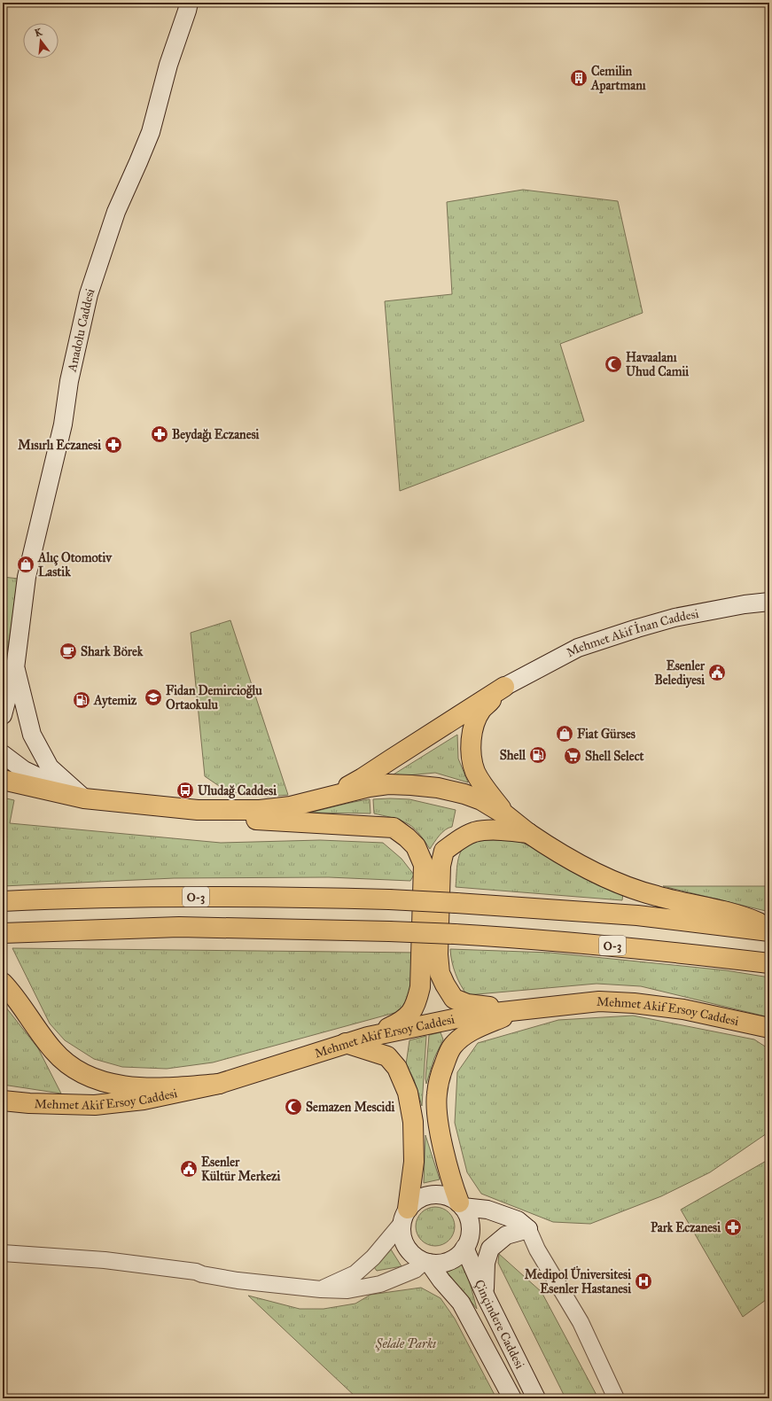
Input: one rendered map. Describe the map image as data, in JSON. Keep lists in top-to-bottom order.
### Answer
{
  "streets": {
    "main road": [
      "Anadolu Caddesi",
      "Mehmet Akif İnan Caddesi",
      "O-3",
      "Mehmet Akif Ersoy Caddesi",
      "Çinçindere Caddesi"
    ]
  },
  "parks": ["Şelale Parkı"],
  "places": {
    "building": ["Cemilin Apartmanı"],
    "mosque": ["Havaalanı Uhud Camii", "Semazen Mescidi"],
    "pharmacy": ["Beydağı Eczanesi", "Mısırlı Eczanesi", "Park Eczanesi"],
    "shop": ["Alıç Otomotiv Lastik", "Fiat Gürses"],
    "cafe": ["Shark Börek"],
    "public building": ["Esenler Belediyesi", "Esenler Kültür Merkezi"],
    "school or university": ["Fidan Demircioğlu Ortaokulu"],
    "fuel station": ["Aytemiz", "Shell"],
    "supermarket": ["Shell Select"],
    "bus stop": ["Uludağ Caddesi"],
    "hospital": ["Medipol Üniversitesi Esenler Hastanesi"]
  },
  "north": "top"
}
